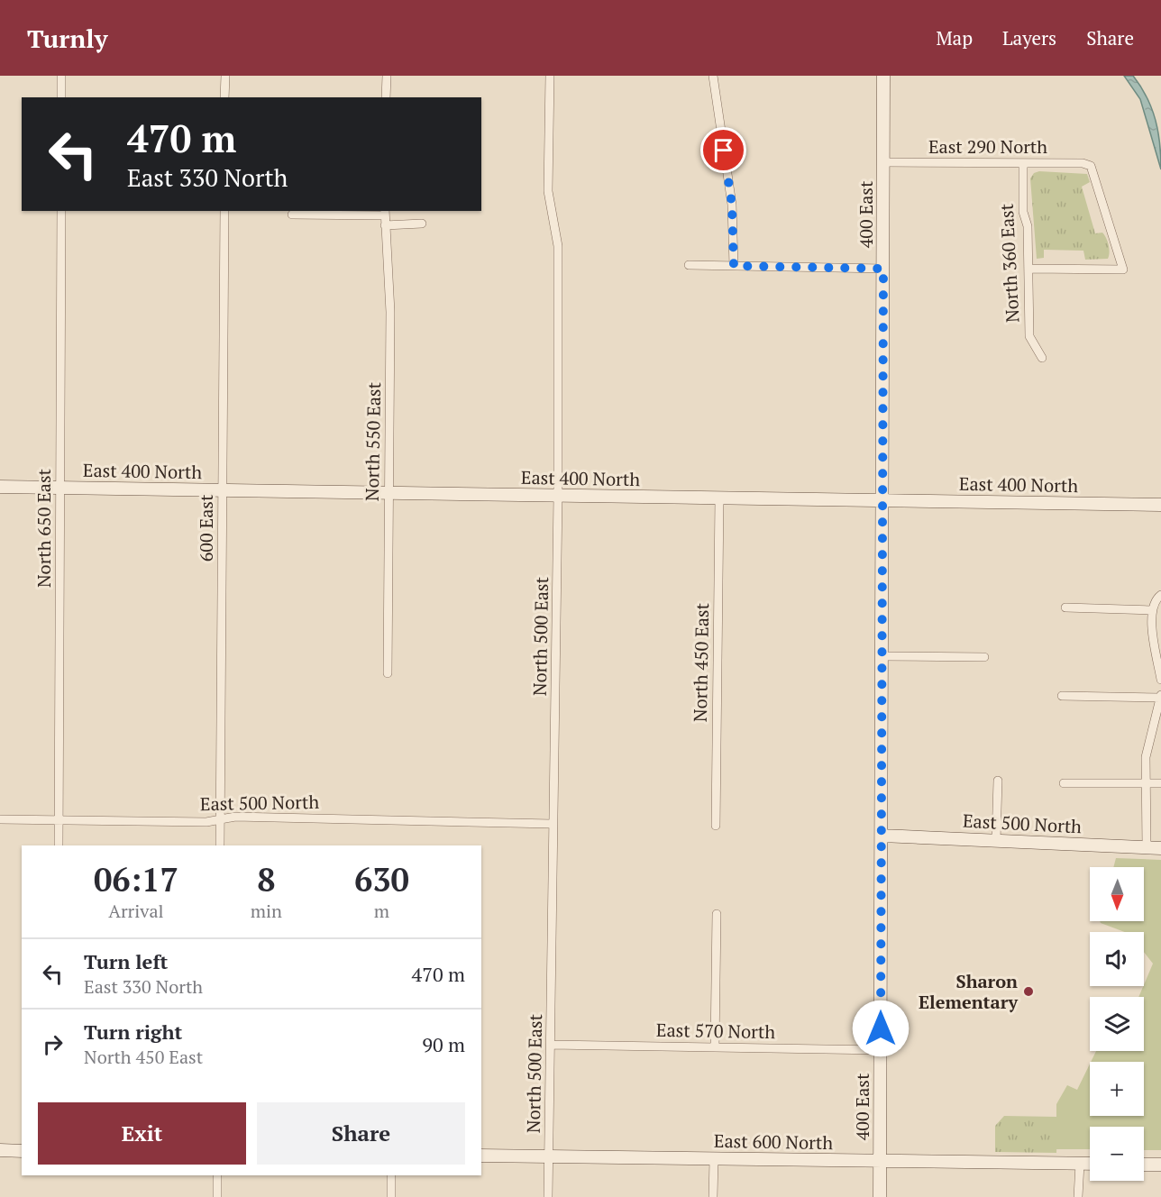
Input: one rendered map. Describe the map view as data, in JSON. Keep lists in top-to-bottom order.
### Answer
{
  "streets": {
    "street": [
      "East 290 North",
      "400 East",
      "North 360 East",
      "North 550 East",
      "East 400 North",
      "North 650 East",
      "600 East",
      "North 500 East",
      "North 450 East",
      "East 500 North",
      "East 570 North",
      "East 600 North"
    ]
  },
  "crossings": [
    ["East 290 North", "400 East"],
    ["East 290 North", "North 360 East"],
    ["400 East", "East 400 North"],
    ["400 East", "East 500 North"],
    ["400 East", "East 570 North"],
    ["400 East", "East 600 North"],
    ["North 550 East", "East 400 North"],
    ["East 400 North", "North 650 East"],
    ["East 400 North", "600 East"],
    ["East 400 North", "North 500 East"],
    ["East 400 North", "North 450 East"],
    ["North 650 East", "East 500 North"],
    ["600 East", "East 500 North"],
    ["North 500 East", "East 500 North"],
    ["North 500 East", "East 570 North"],
    ["North 500 East", "East 600 North"]
  ],
  "places": ["Sharon Elementary"],
  "north": "bottom",
  "page": {
    "header": "Turnly",
    "nav": ["Map", "Layers", "Share"],
    "turn": ["470 m", "East 330 North"],
    "eta": [
      "06:17",
      "Arrival",
      "8",
      "min",
      "630",
      "m"
    ],
    "map_buttons": ["+", "−"],
    "list": [
      {
        "name": "Turn left",
        "note": "East 330 North",
        "value": "470 m"
      },
      {
        "name": "Turn right",
        "note": "North 450 East",
        "value": "90 m"
      }
    ],
    "buttons": ["Exit", "Share"]
  }
}
